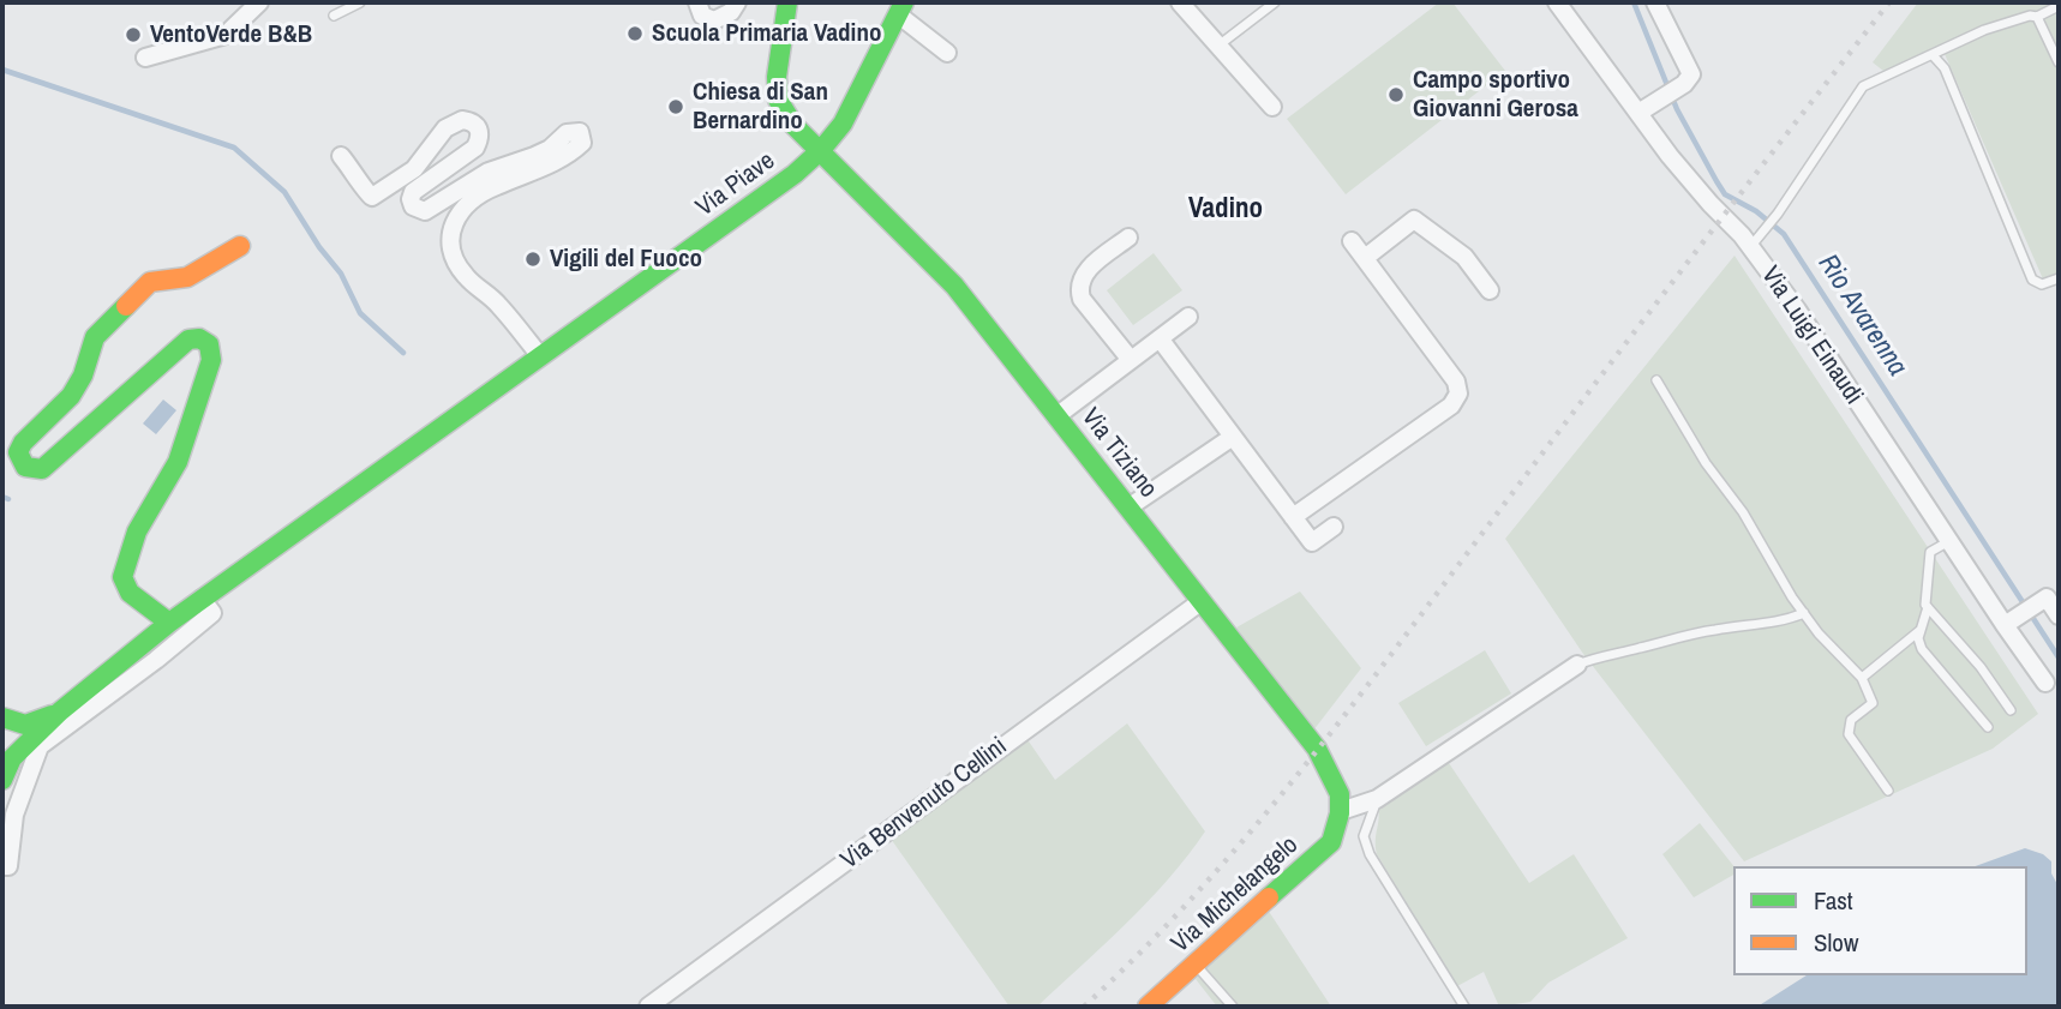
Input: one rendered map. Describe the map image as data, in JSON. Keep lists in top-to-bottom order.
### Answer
{
  "streets": {
    "street": [
      "Via Piave",
      "Via Luigi Einaudi",
      "Via Tiziano",
      "Via Benvenuto Cellini",
      "Via Michelangelo"
    ]
  },
  "crossings": [
    ["Via Piave", "Via Tiziano"],
    ["Via Tiziano", "Via Benvenuto Cellini"],
    ["Via Tiziano", "Via Michelangelo"]
  ],
  "districts": ["Vadino"],
  "water": ["Rio Avarenna"],
  "places": [
    "Scuola Primaria Vadino",
    "VentoVerde B&B",
    "Campo sportivo Giovanni Gerosa",
    "Chiesa di San Bernardino",
    "Vigili del Fuoco"
  ],
  "legend": ["Fast", "Slow"]
}
